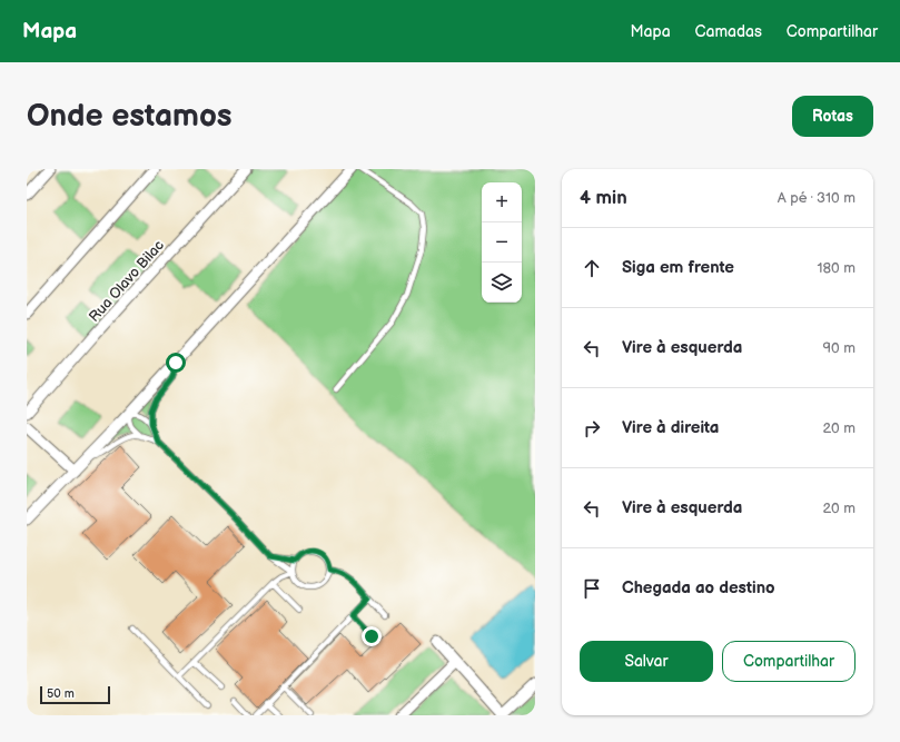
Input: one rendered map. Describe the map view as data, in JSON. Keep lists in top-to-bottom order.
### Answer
{
  "streets": {
    "street": ["Rua Olavo Bilac"]
  },
  "scale_bar": "50 m",
  "page": {
    "header": "Mapa",
    "nav": ["Mapa", "Camadas", "Compartilhar"],
    "buttons": [
      "Rotas",
      ["Salvar", "Compartilhar"]
    ],
    "title": "Onde estamos",
    "heading": ["4 min", "A pé · 310 m"],
    "map_buttons": ["+", "−"],
    "list": [
      ["Siga em frente", "180 m"],
      ["Vire à esquerda", "90 m"],
      ["Vire à direita", "20 m"],
      ["Vire à esquerda", "20 m"],
      "Chegada ao destino"
    ],
    "scale": "50 m"
  }
}
